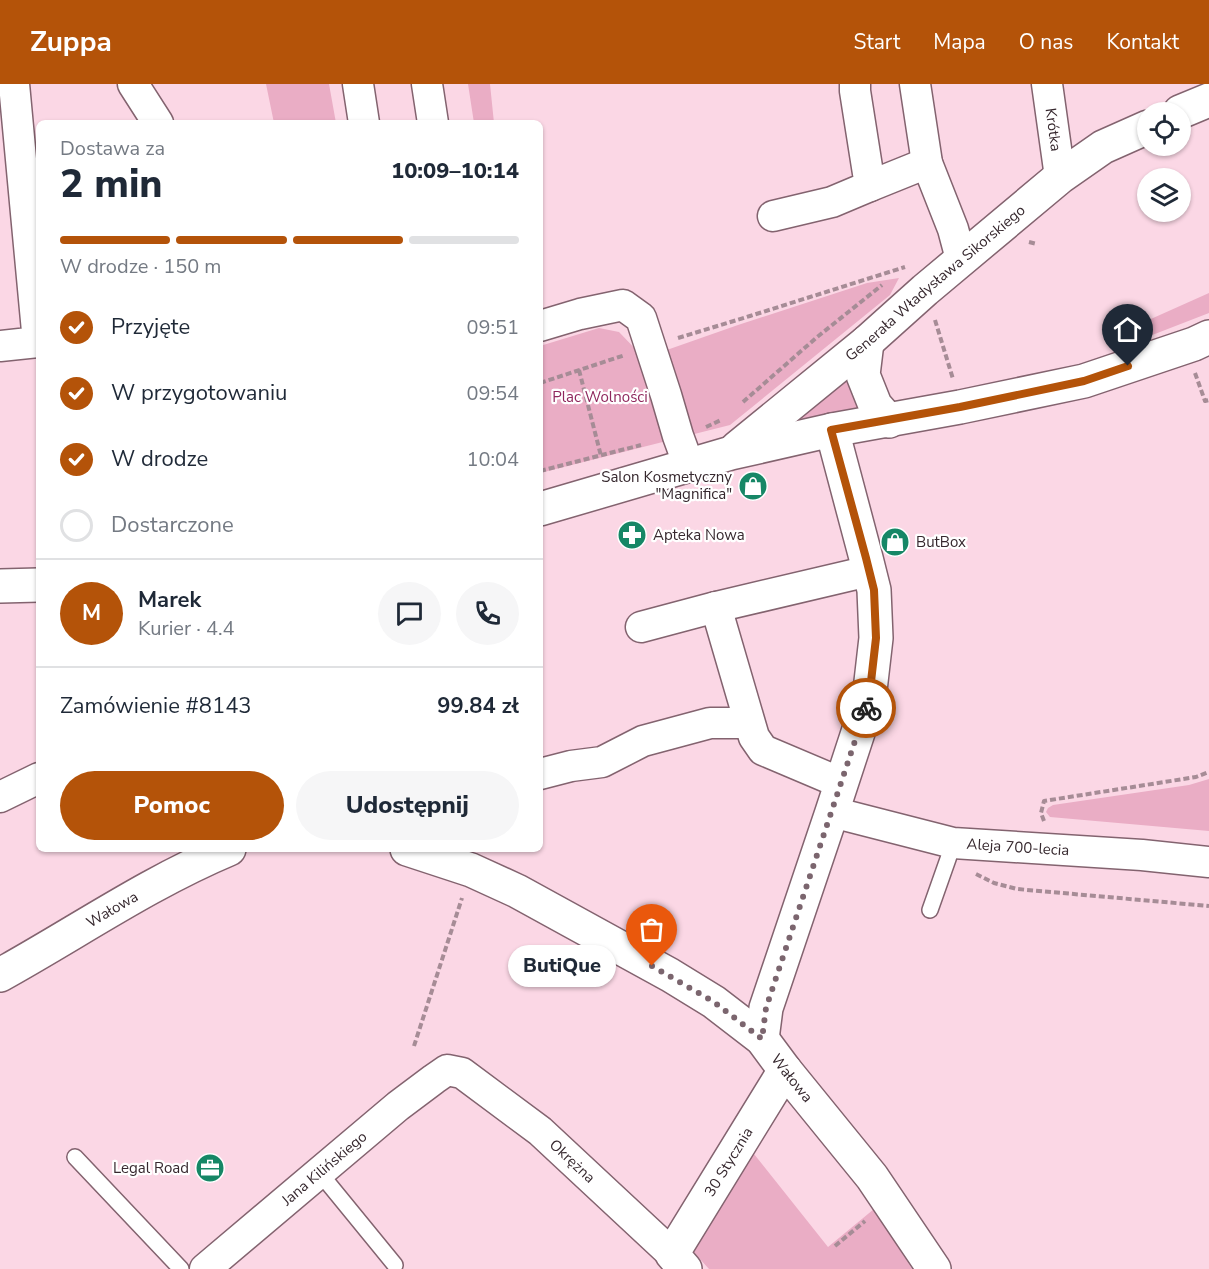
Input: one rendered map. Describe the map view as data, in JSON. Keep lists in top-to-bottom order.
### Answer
{
  "streets": {
    "street": [
      "Krótka",
      "Generała Władysława Sikorskiego",
      "Aleja 700-lecia",
      "Wałowa",
      "Okrężna",
      "30 Stycznia",
      "Jana Kilińskiego"
    ]
  },
  "crossings": [
    ["Krótka", "Generała Władysława Sikorskiego"],
    ["Wałowa", "30 Stycznia"],
    ["Okrężna", "30 Stycznia"],
    ["Okrężna", "Jana Kilińskiego"]
  ],
  "parks": ["Plac Wolności"],
  "places": {
    "shop": ["Salon Kosmetyczny \"Magnifica\"", "ButBox"],
    "pharmacy": ["Apteka Nowa"],
    "other": ["ButiQue"],
    "office": ["Legal Road"]
  },
  "page": {
    "header": "Zuppa",
    "nav": [
      "Start",
      "Mapa",
      "O nas",
      "Kontakt"
    ],
    "heading": ["2 min", "Dostawa za", "10:09–10:14"],
    "panel": [
      "Marek",
      "Kurier · 4.4",
      "Zamówienie #8143",
      "99.84 zł"
    ],
    "bar": "W drodze · 150 m",
    "list": [
      ["Przyjęte", "09:51"],
      ["W przygotowaniu", "09:54"],
      ["W drodze", "10:04"],
      "Dostarczone"
    ],
    "round": "M",
    "buttons": ["Pomoc", "Udostępnij"],
    "bubble": "ButiQue"
  }
}
